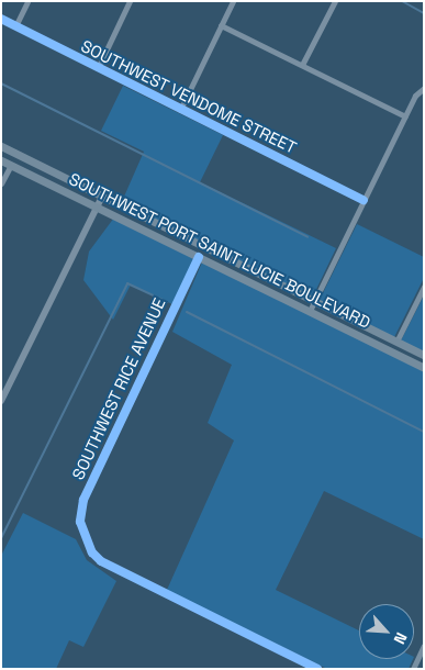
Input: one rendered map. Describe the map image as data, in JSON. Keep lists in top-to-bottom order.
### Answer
{
  "streets": {
    "main road": ["SOUTHWEST PORT SAINT LUCIE BOULEVARD"],
    "street": ["SOUTHWEST VENDOME STREET", "SOUTHWEST RICE AVENUE"]
  },
  "crossings": [
    ["SOUTHWEST PORT SAINT LUCIE BOULEVARD", "SOUTHWEST RICE AVENUE"]
  ],
  "north": "bottom right"
}
